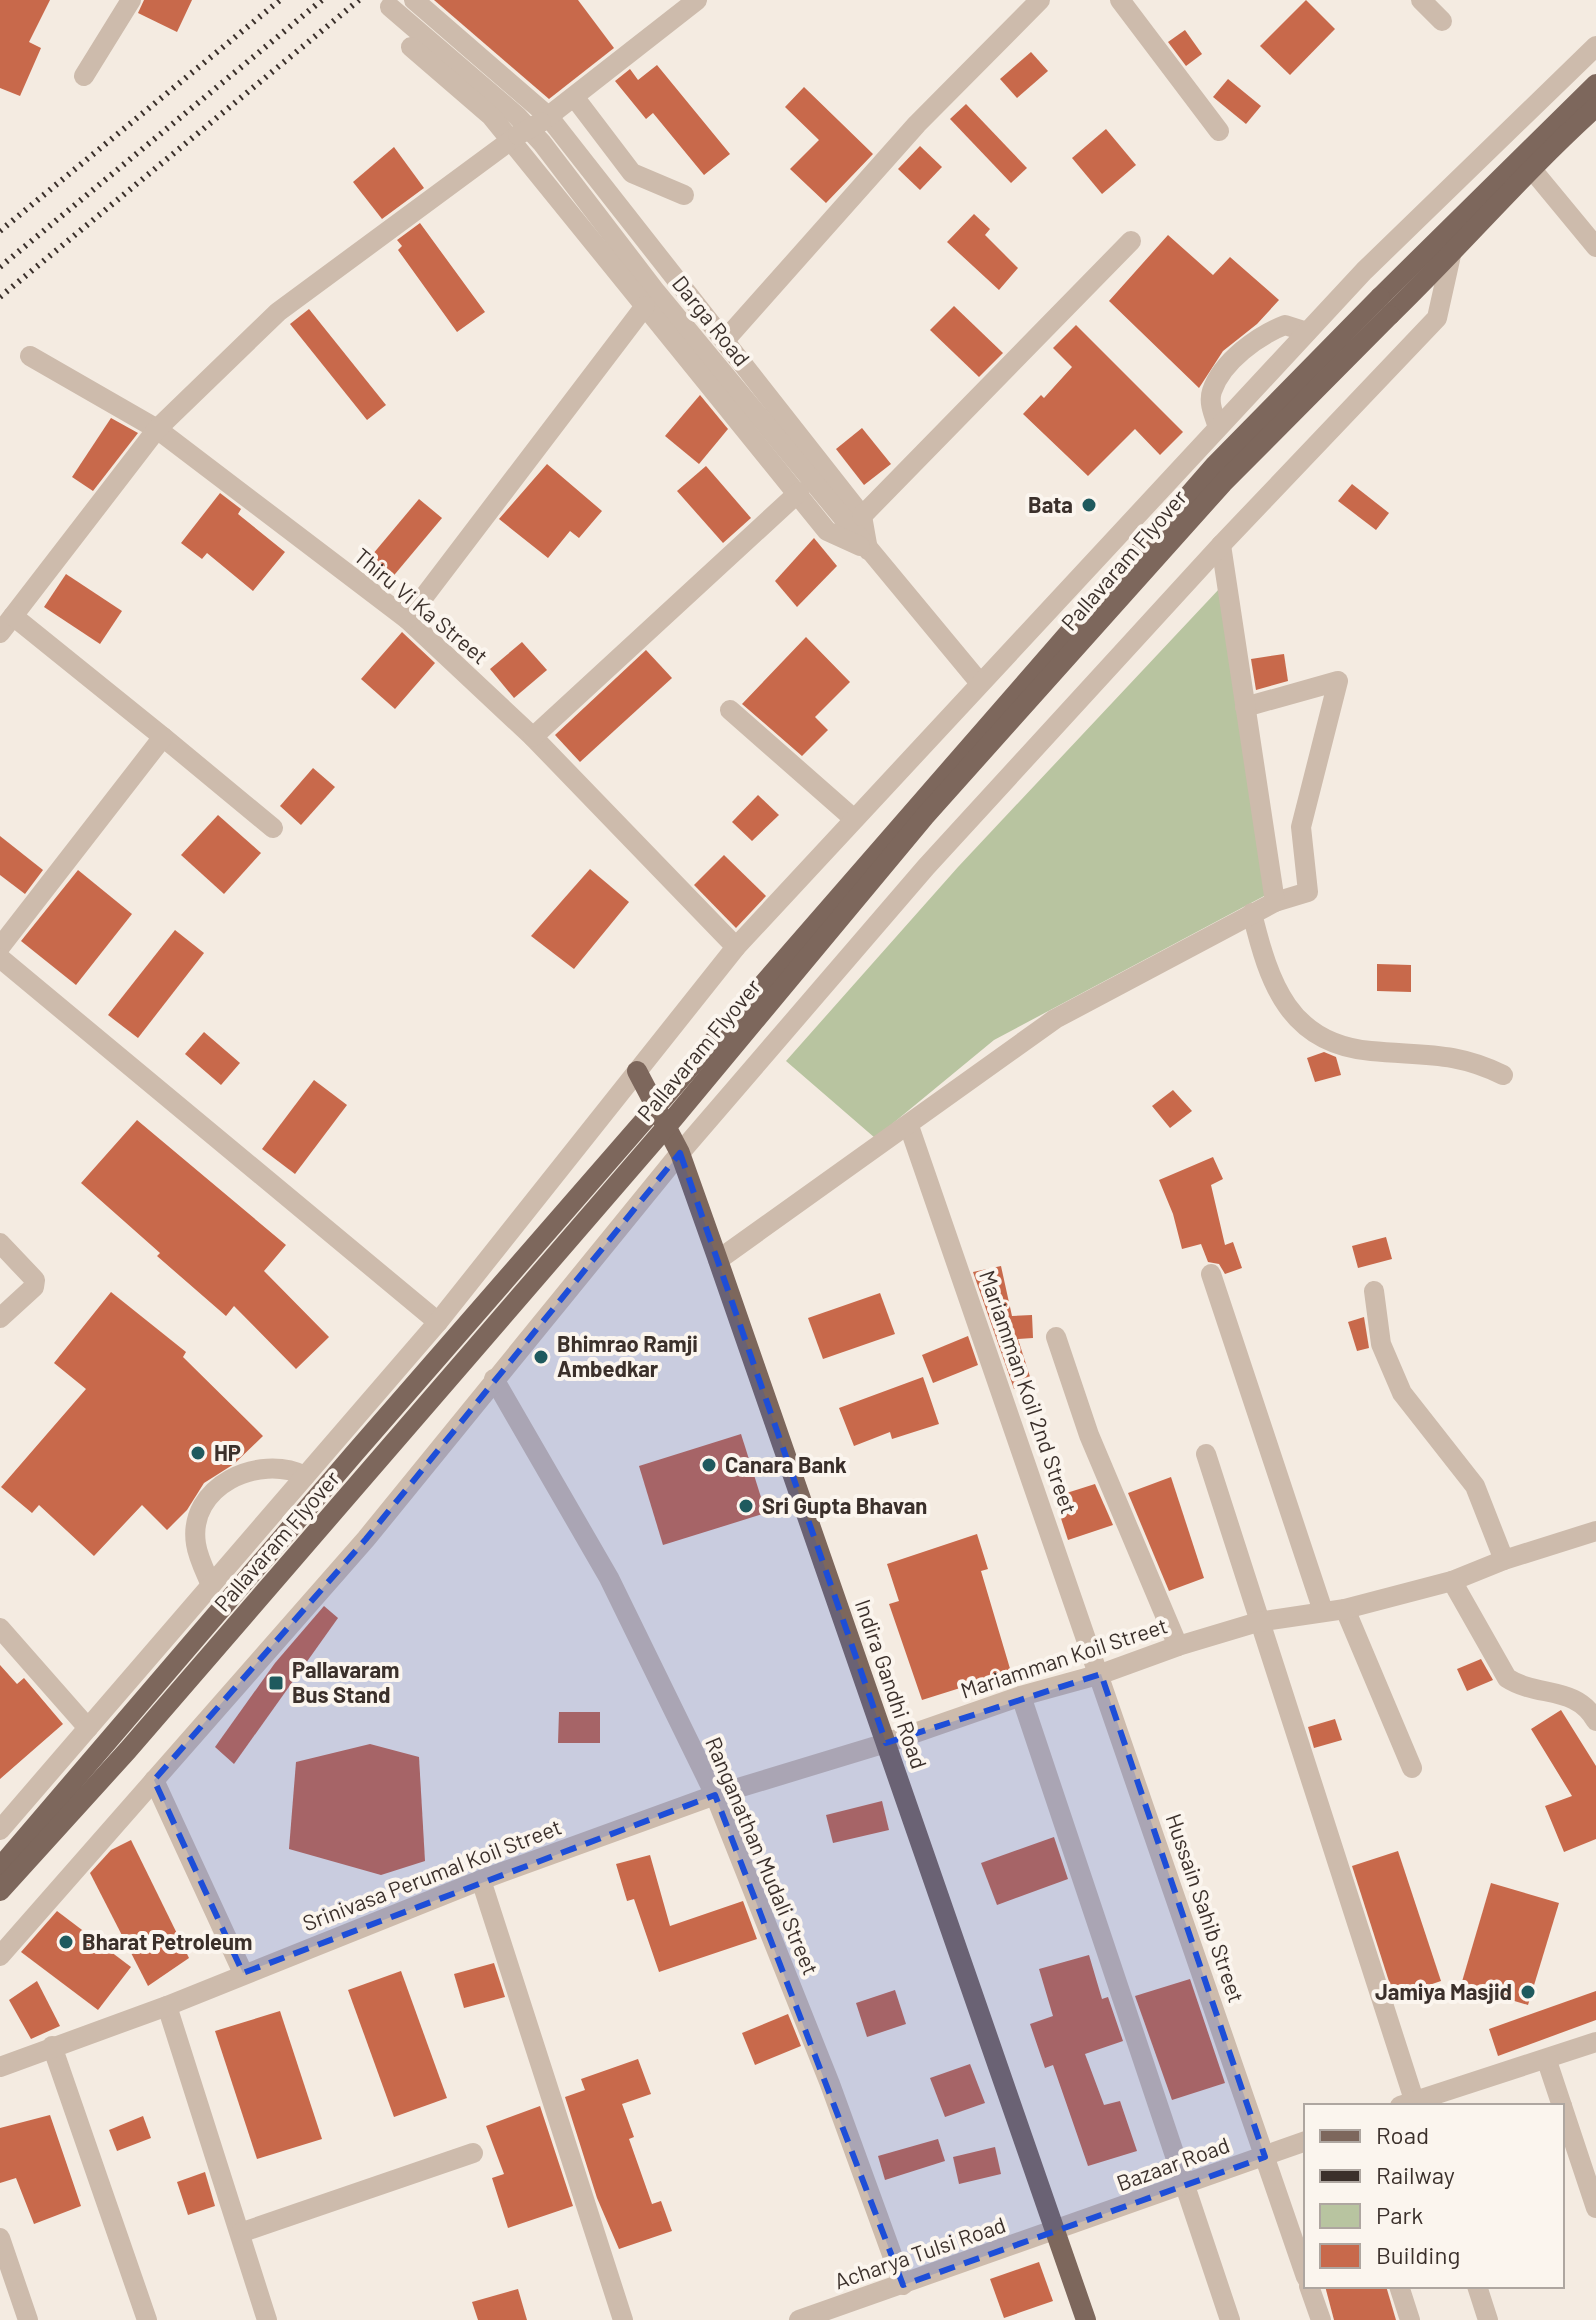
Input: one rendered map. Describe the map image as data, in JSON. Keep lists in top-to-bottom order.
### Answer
{
  "streets": {
    "main road": ["Pallavaram Flyover", "Indira Gandhi Road"],
    "street": [
      "Darga Road",
      "Thiru Vi Ka Street",
      "Mariamman Koil 2nd Street",
      "Mariamman Koil Street",
      "Ranganathan Mudali Street",
      "Srinivasa Perumal Koil Street",
      "Hussain Sahib Street",
      "Bazaar Road",
      "Acharya Tulsi Road"
    ]
  },
  "crossings": [
    ["Mariamman Koil 2nd Street", "Mariamman Koil Street"],
    ["Mariamman Koil 2nd Street", "Hussain Sahib Street"],
    ["Mariamman Koil Street", "Indira Gandhi Road"],
    ["Mariamman Koil Street", "Srinivasa Perumal Koil Street"],
    ["Mariamman Koil Street", "Hussain Sahib Street"],
    ["Indira Gandhi Road", "Srinivasa Perumal Koil Street"],
    ["Indira Gandhi Road", "Bazaar Road"],
    ["Indira Gandhi Road", "Acharya Tulsi Road"],
    ["Ranganathan Mudali Street", "Srinivasa Perumal Koil Street"],
    ["Ranganathan Mudali Street", "Acharya Tulsi Road"],
    ["Hussain Sahib Street", "Bazaar Road"],
    ["Bazaar Road", "Acharya Tulsi Road"]
  ],
  "places": {
    "other": [
      "Bata",
      "Bhimrao Ramji Ambedkar",
      "HP",
      "Canara Bank",
      "Sri Gupta Bhavan",
      "Bharat Petroleum",
      "Jamiya Masjid"
    ],
    "transit": ["Pallavaram Bus Stand"]
  },
  "legend": [
    "Road",
    "Railway",
    "Park",
    "Building"
  ]
}
